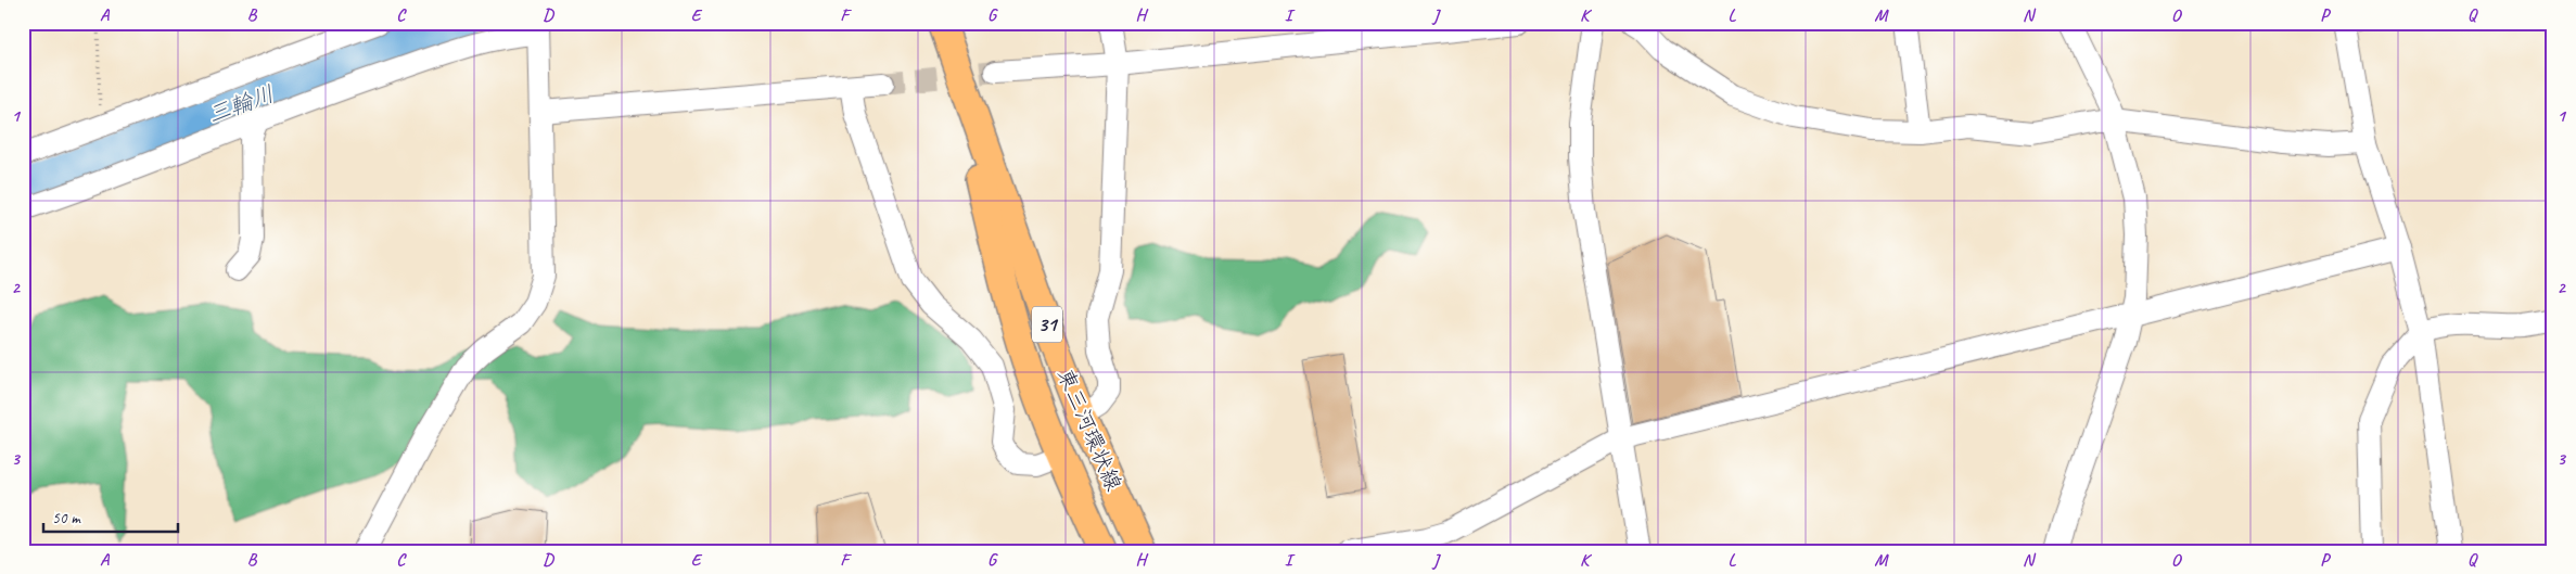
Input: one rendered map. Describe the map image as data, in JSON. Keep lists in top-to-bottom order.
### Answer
{
  "streets": {
    "main road": ["31", "東三河環状線"]
  },
  "water": ["三輪川"],
  "scale_bar": "50 m",
  "grid": {
    "columns": [
      "A",
      "B",
      "C",
      "D",
      "E",
      "F",
      "G",
      "H",
      "I",
      "J",
      "K",
      "L",
      "M",
      "N",
      "O",
      "P",
      "Q"
    ],
    "rows": ["1", "2", "3"]
  }
}
